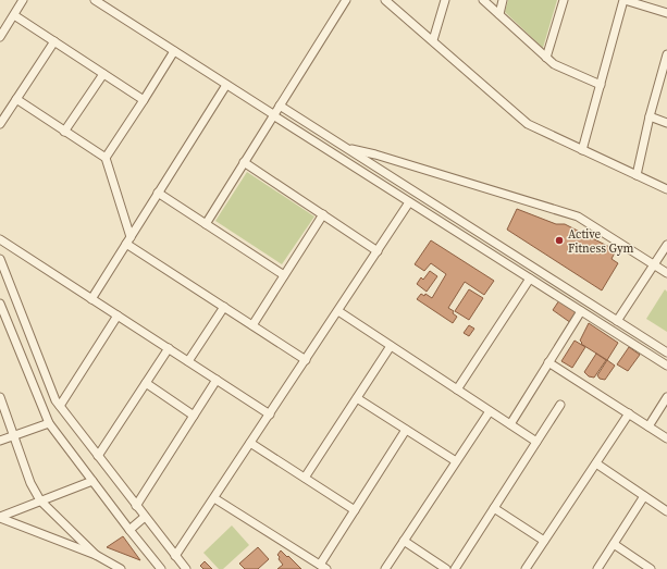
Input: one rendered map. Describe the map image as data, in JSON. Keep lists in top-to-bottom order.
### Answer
{
  "places": ["Active Fitness Gym"]
}
